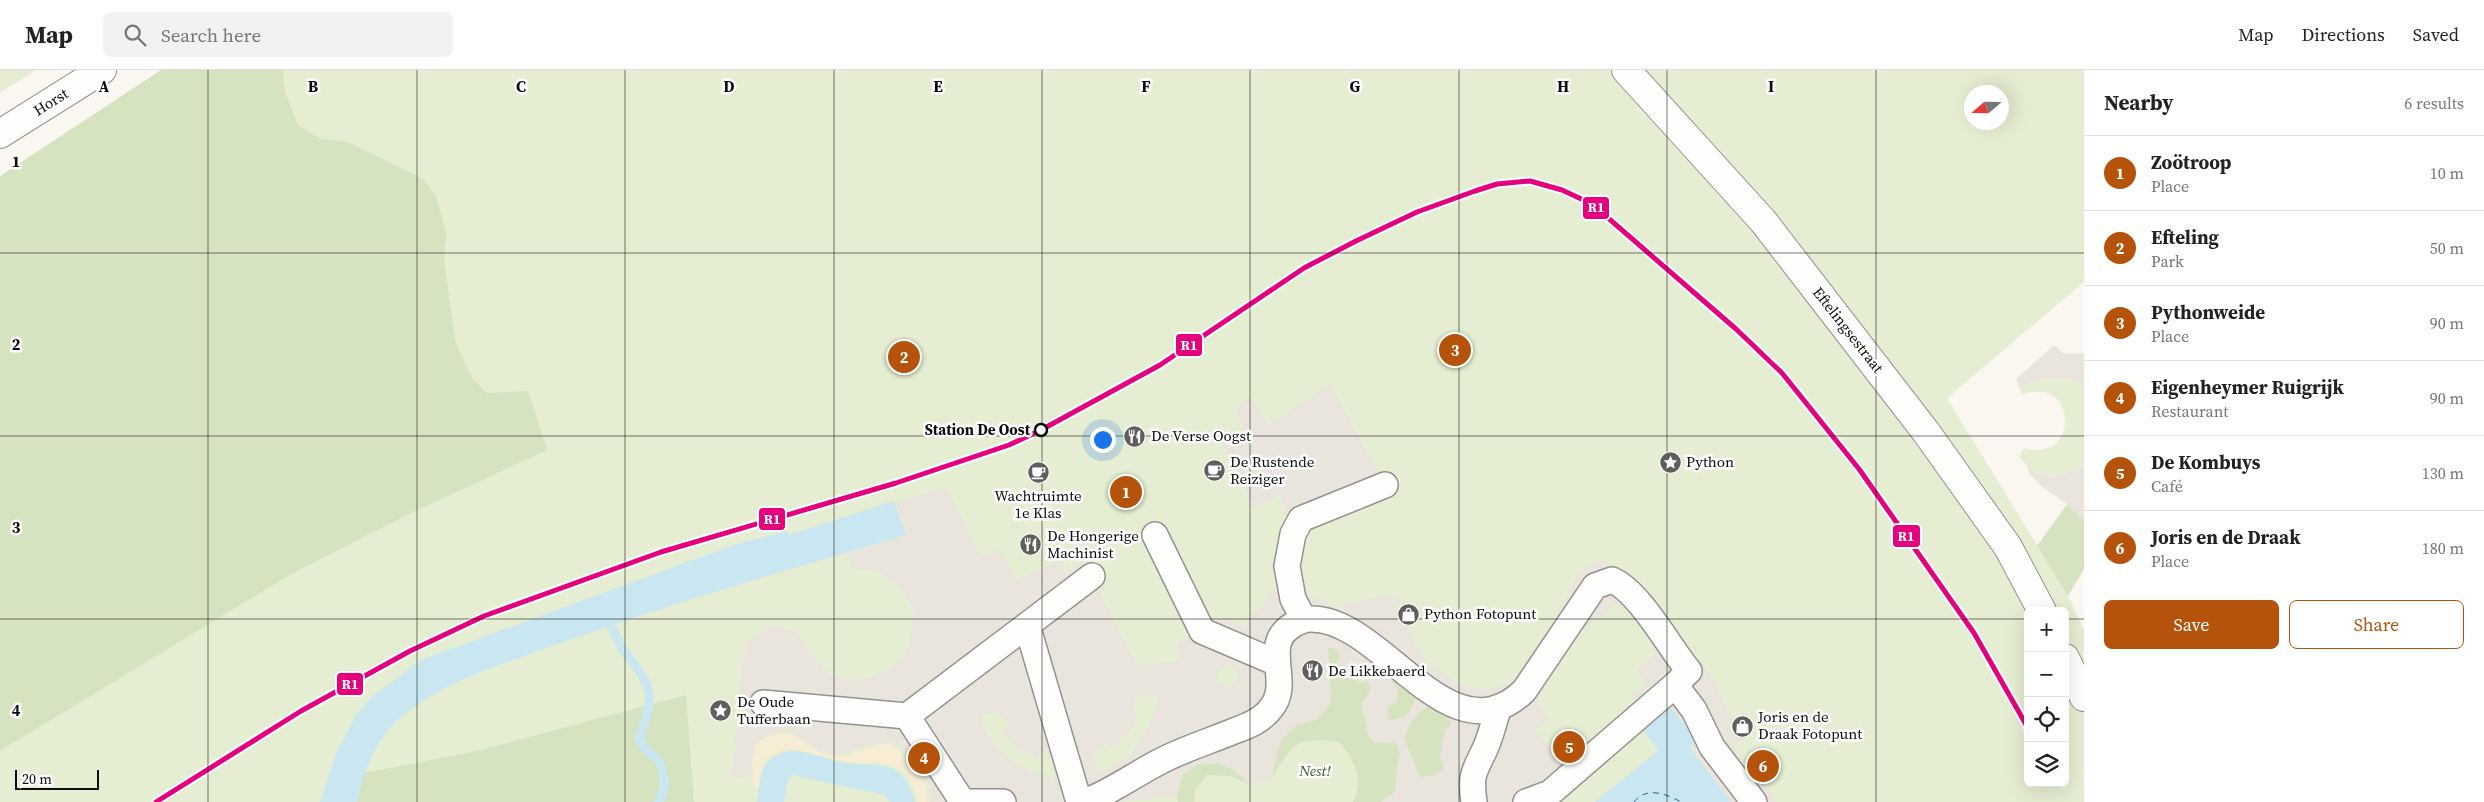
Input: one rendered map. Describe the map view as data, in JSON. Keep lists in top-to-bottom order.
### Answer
{
  "streets": {
    "street": ["Horst", "Eftelingsestraat"]
  },
  "parks": ["Nest!"],
  "places": {
    "other": ["Station De Oost"],
    "restaurant": ["De Verse Oogst", "De Hongerige Machinist", "De Likkebaerd"],
    "place": ["Python", "De Oude Tufferbaan"],
    "cafe": ["De Rustende Reiziger", "Wachtruimte 1e Klas"],
    "shop": ["Python Fotopunt", "Joris en de Draak Fotopunt"]
  },
  "lines": ["transit line R1"],
  "scale_bar": "20 m",
  "north": "left",
  "page": {
    "header": "Map",
    "search": "Search here",
    "nav": ["Map", "Directions", "Saved"],
    "heading": ["Nearby", "6 results"],
    "list": [
      {
        "mark": "1",
        "name": "Zoötroop",
        "note": "Place",
        "value": "10 m"
      },
      {
        "mark": "2",
        "name": "Efteling",
        "note": "Park",
        "value": "50 m"
      },
      {
        "mark": "3",
        "name": "Pythonweide",
        "note": "Place",
        "value": "90 m"
      },
      {
        "mark": "4",
        "name": "Eigenheymer Ruigrijk",
        "note": "Restaurant",
        "value": "90 m"
      },
      {
        "mark": "5",
        "name": "De Kombuys",
        "note": "Café",
        "value": "130 m"
      },
      {
        "mark": "6",
        "name": "Joris en de Draak",
        "note": "Place",
        "value": "180 m"
      }
    ],
    "pins": [
      "3",
      "2",
      "1",
      "5",
      "4",
      "6"
    ],
    "buttons": ["Save", "Share"],
    "map_buttons": ["+", "−"],
    "scale": "20 m"
  },
  "grid": {
    "columns": [
      "A",
      "B",
      "C",
      "D",
      "E",
      "F",
      "G",
      "H",
      "I"
    ],
    "rows": [
      "1",
      "2",
      "3",
      "4"
    ]
  }
}
